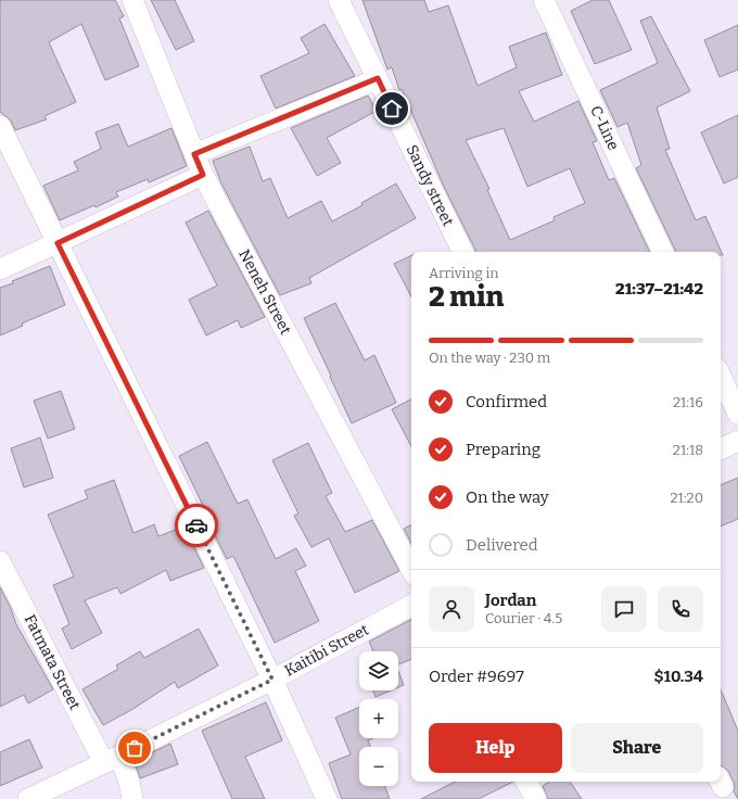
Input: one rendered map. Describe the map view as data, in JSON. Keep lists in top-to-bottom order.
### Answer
{
  "streets": {
    "street": [
      "C-Line",
      "Sandy street",
      "Neneh Street",
      "Kaitibi Street",
      "Fatmata Street"
    ]
  },
  "crossings": [
    ["Kaitibi Street", "Fatmata Street"]
  ],
  "page": {
    "heading": ["2 min", "Arriving in", "21:37–21:42"],
    "panel": [
      "Jordan",
      "Courier · 4.5",
      "Order #9697",
      "$10.34"
    ],
    "bar": "On the way · 230 m",
    "list": [
      ["Confirmed", "21:16"],
      ["Preparing", "21:18"],
      ["On the way", "21:20"],
      "Delivered"
    ],
    "map_buttons": ["+", "−"],
    "buttons": ["Help", "Share"]
  }
}
